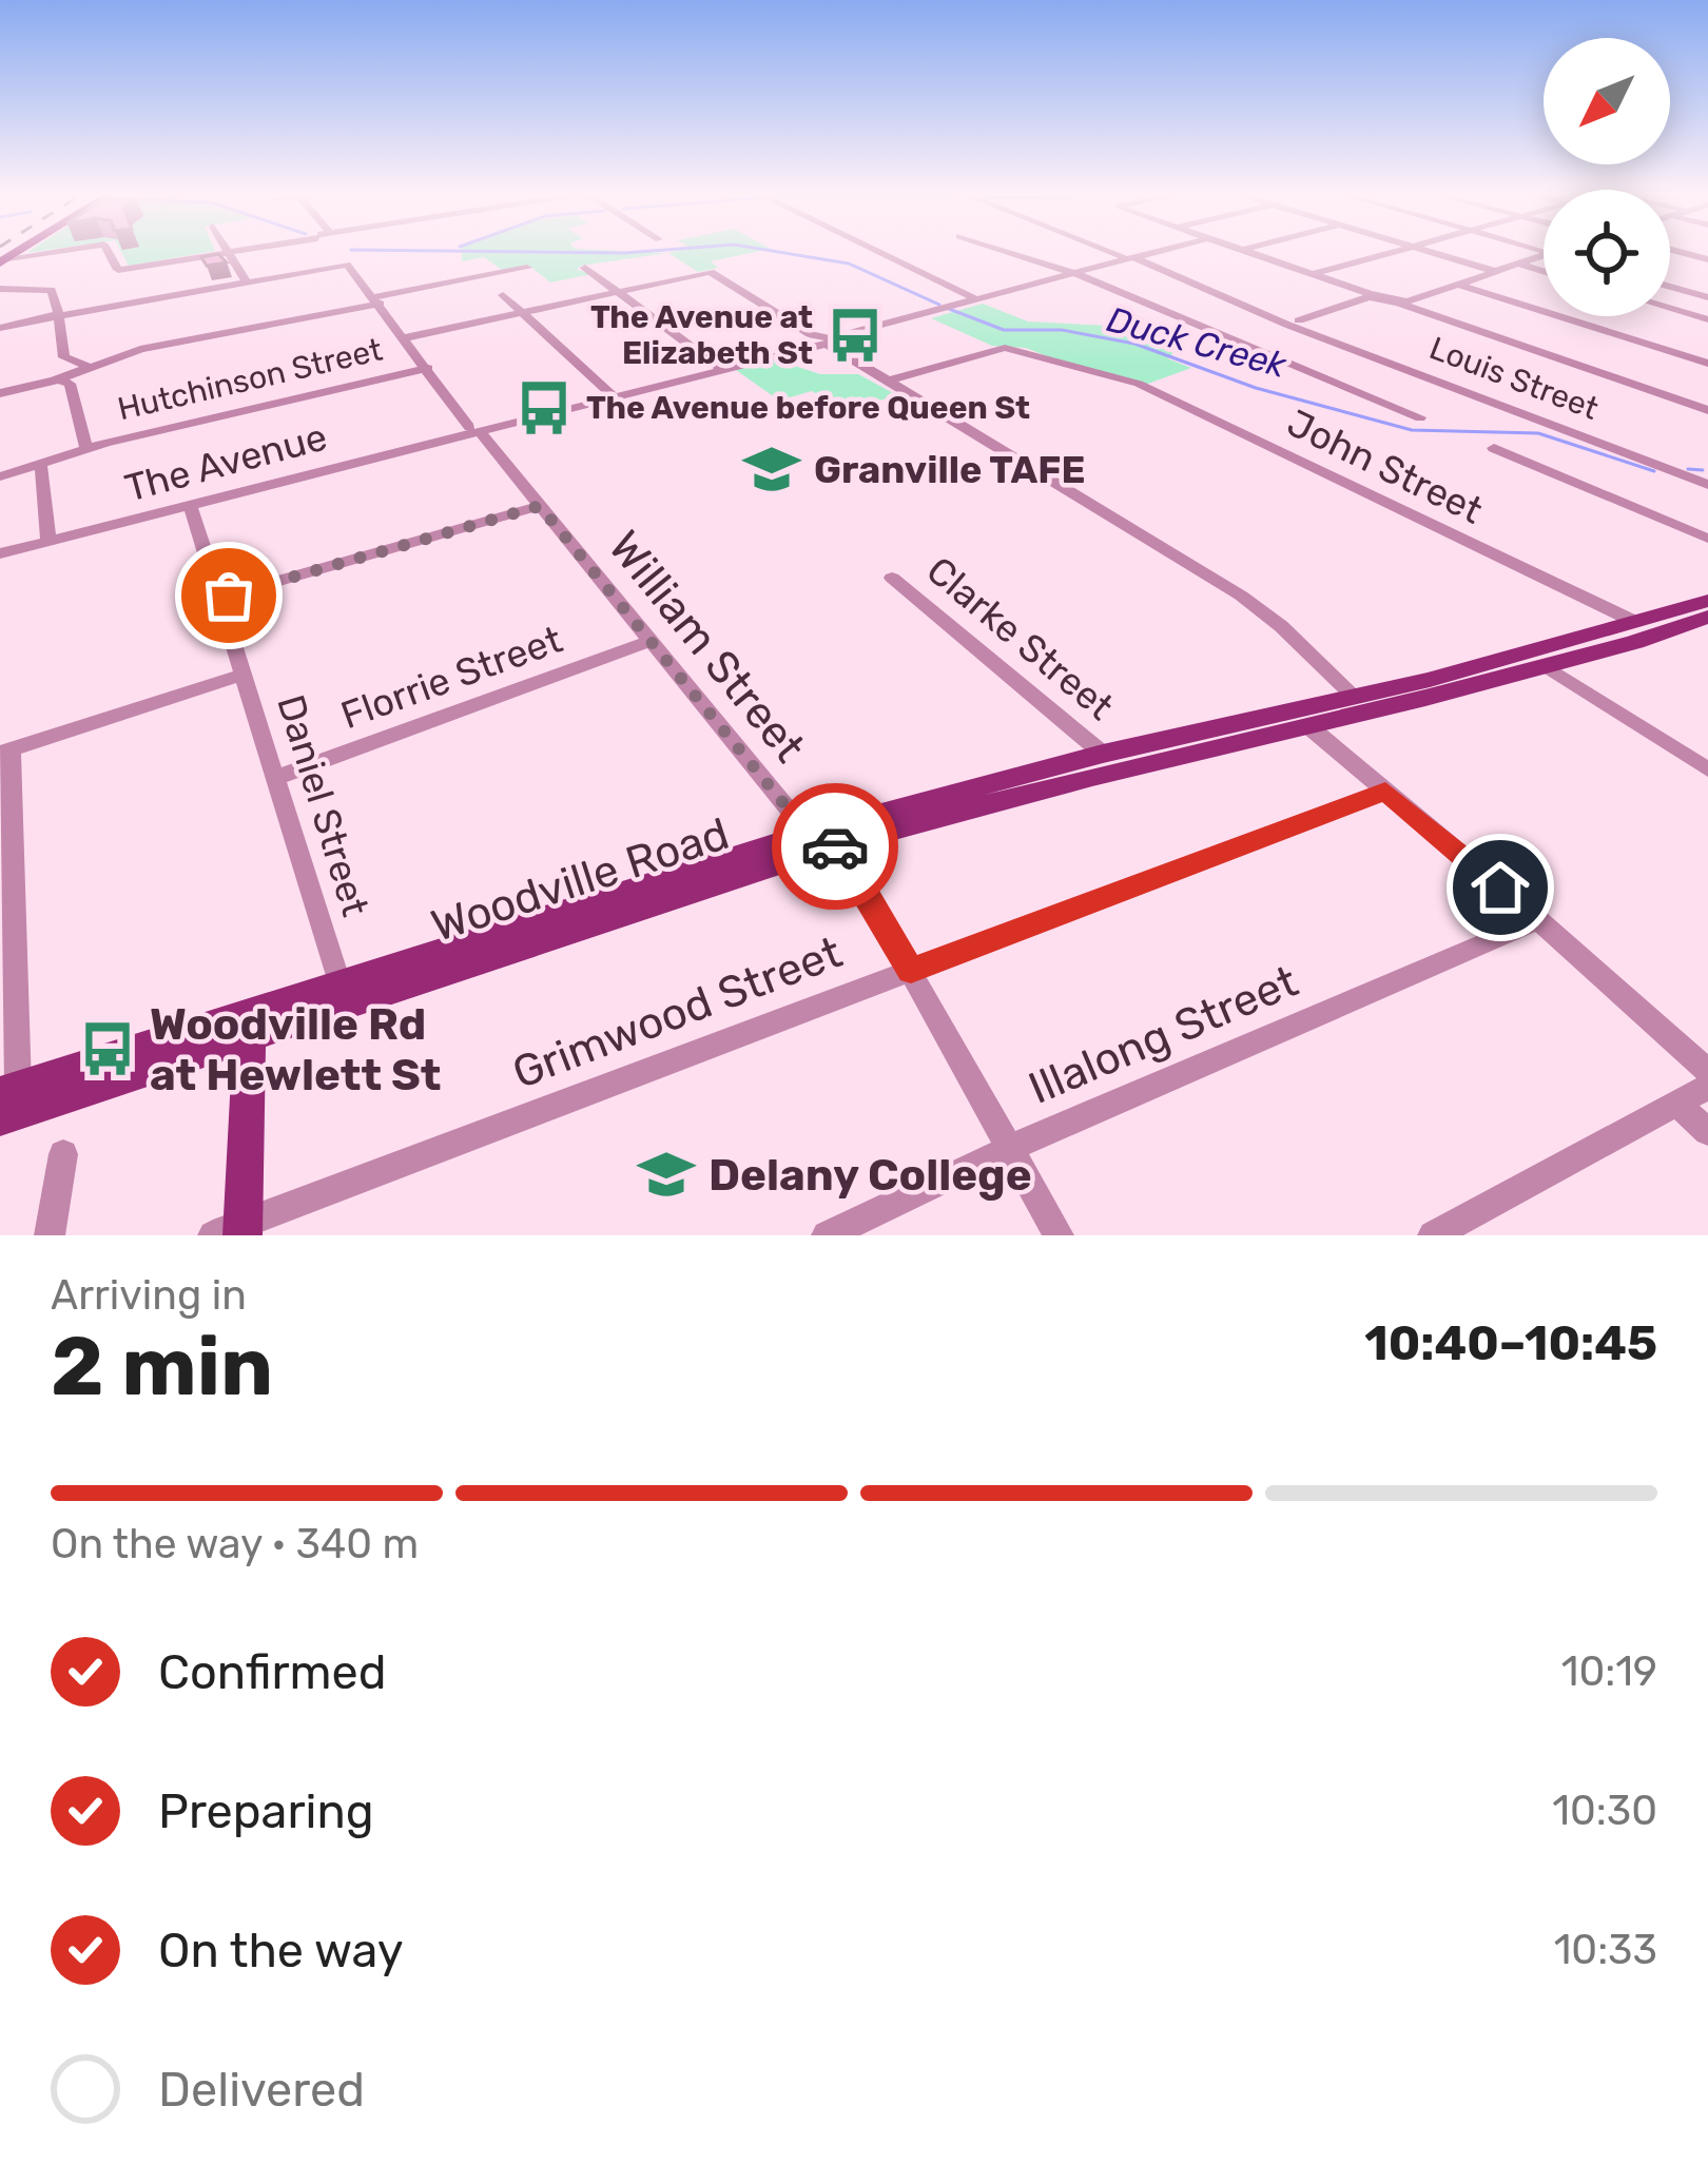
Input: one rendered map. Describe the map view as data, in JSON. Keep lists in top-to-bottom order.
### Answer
{
  "streets": {
    "main road": ["Woodville Road"],
    "street": [
      "Louis Street",
      "Hutchinson Street",
      "The Avenue",
      "John Street",
      "Clarke Street",
      "William Street",
      "Florrie Street",
      "Daniel Street",
      "Grimwood Street",
      "Illalong Street"
    ]
  },
  "crossings": [
    ["Louis Street", "The Avenue"],
    ["Hutchinson Street", "William Street"],
    ["The Avenue", "William Street"],
    ["The Avenue", "Daniel Street"],
    ["John Street", "Woodville Road"],
    ["Clarke Street", "Woodville Road"],
    ["William Street", "Florrie Street"],
    ["William Street", "Woodville Road"],
    ["William Street", "Grimwood Street"],
    ["William Street", "Illalong Street"],
    ["Florrie Street", "Daniel Street"],
    ["Daniel Street", "Woodville Road"]
  ],
  "water": ["Duck Creek"],
  "places": {
    "bus stop": ["The Avenue at Elizabeth St", "The Avenue before Queen St", "Woodville Rd at Hewlett St"],
    "school or university": ["Granville TAFE", "Delany College"]
  },
  "north": "bottom left",
  "page": {
    "heading": ["2 min", "Arriving in", "10:40–10:45"],
    "bar": "On the way · 340 m",
    "list": [
      ["Confirmed", "10:19"],
      ["Preparing", "10:30"],
      ["On the way", "10:33"],
      "Delivered"
    ]
  }
}
